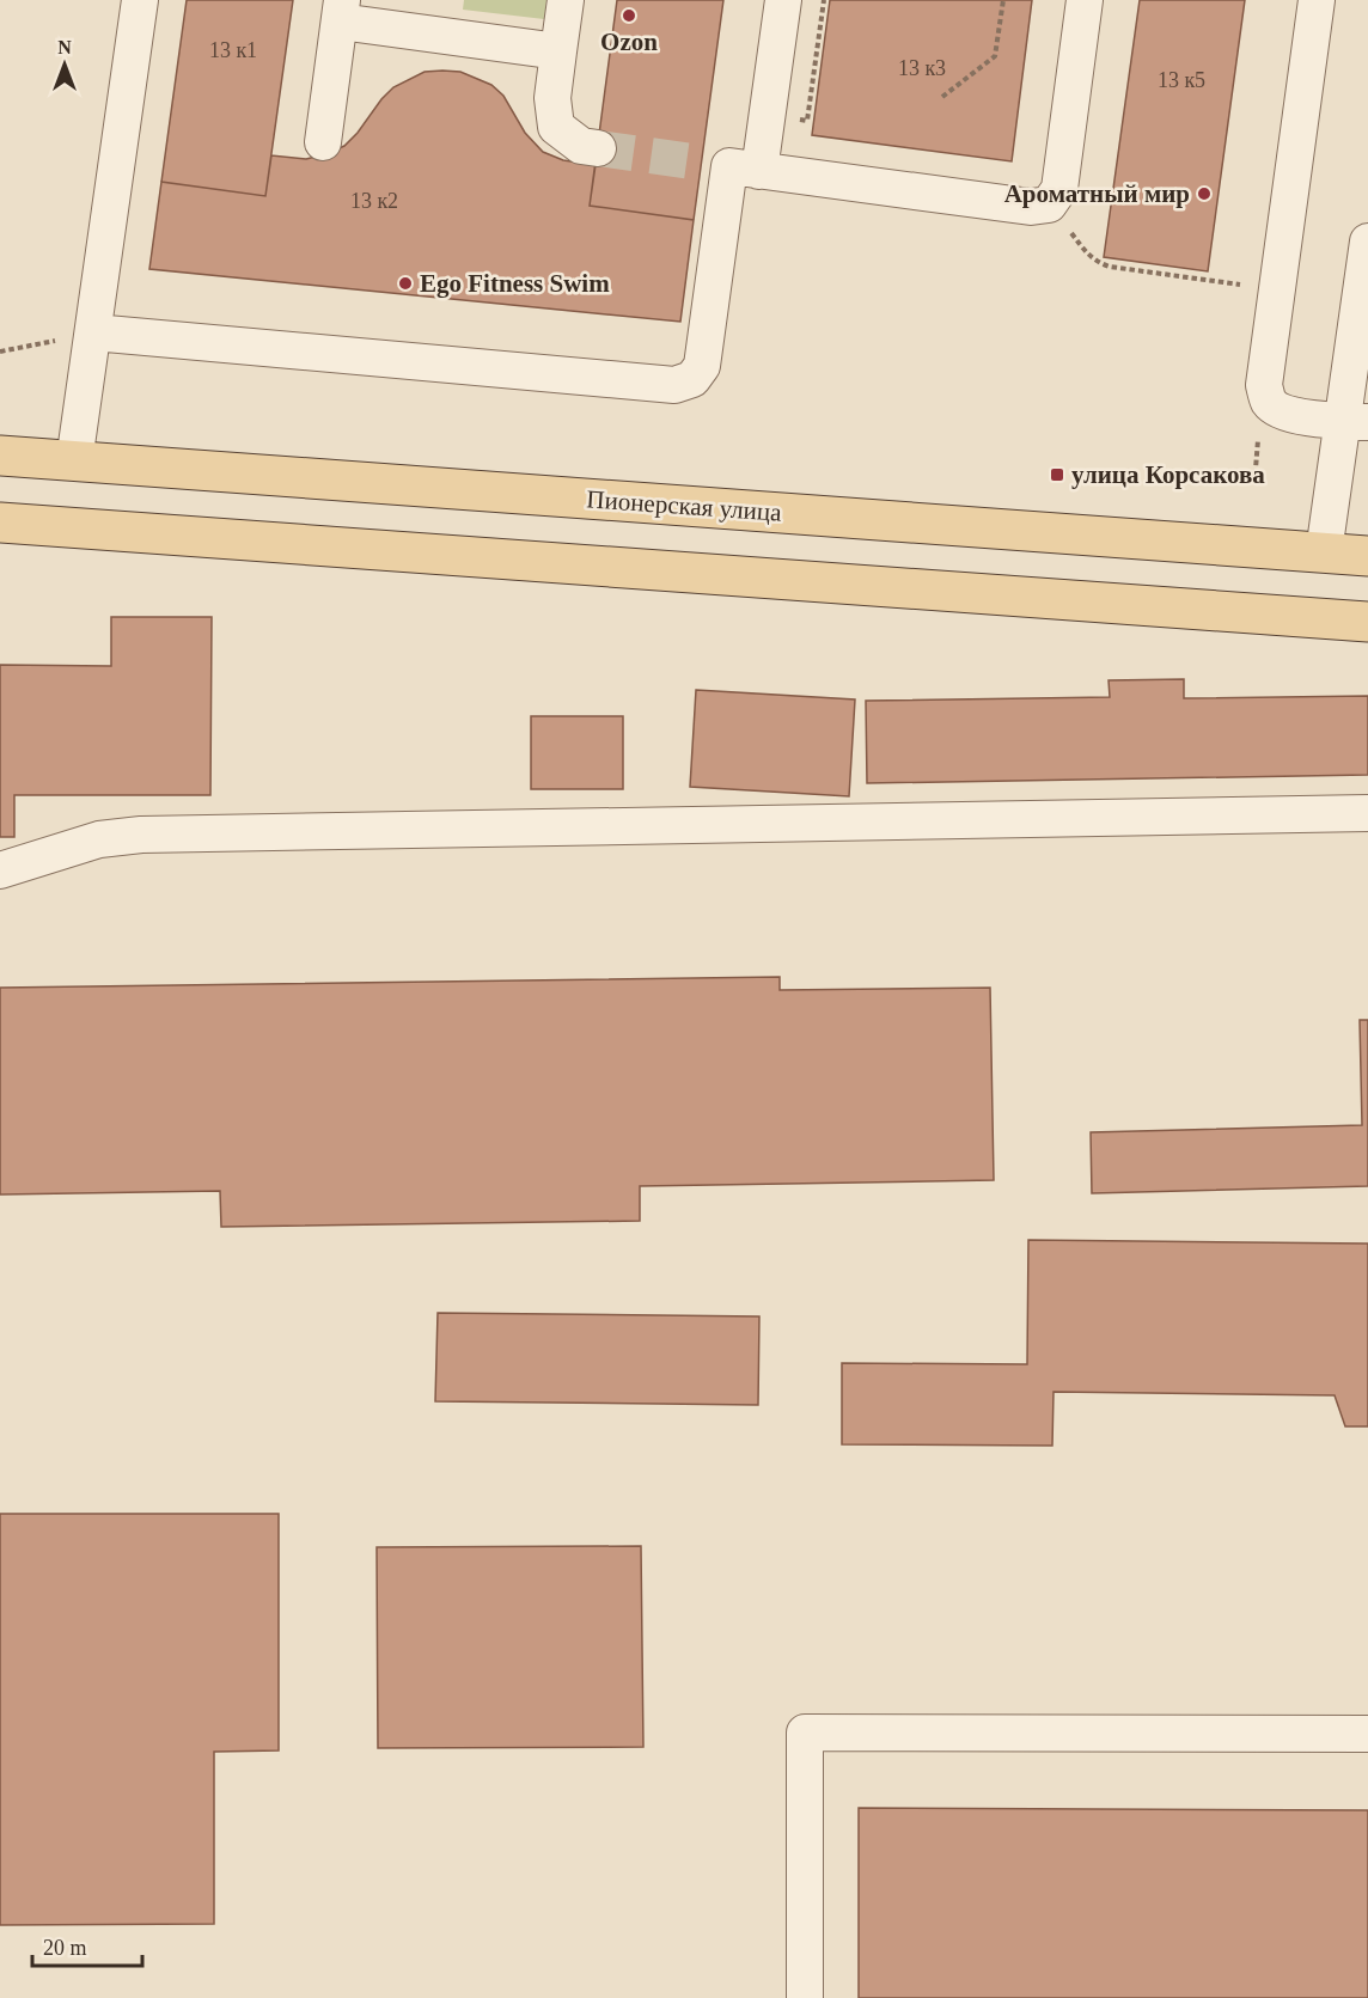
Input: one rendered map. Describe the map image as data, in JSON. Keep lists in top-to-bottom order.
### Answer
{
  "streets": {
    "main road": ["Пионерская улица"]
  },
  "places": {
    "other": ["Ozon", "Ароматный мир", "Ego Fitness Swim"],
    "transit": ["улица Корсакова"]
  },
  "house_numbers": [
    "13 к1",
    "13 к3",
    "13 к5",
    "13 к2"
  ],
  "scale_bar": "20 m",
  "north": "top"
}
